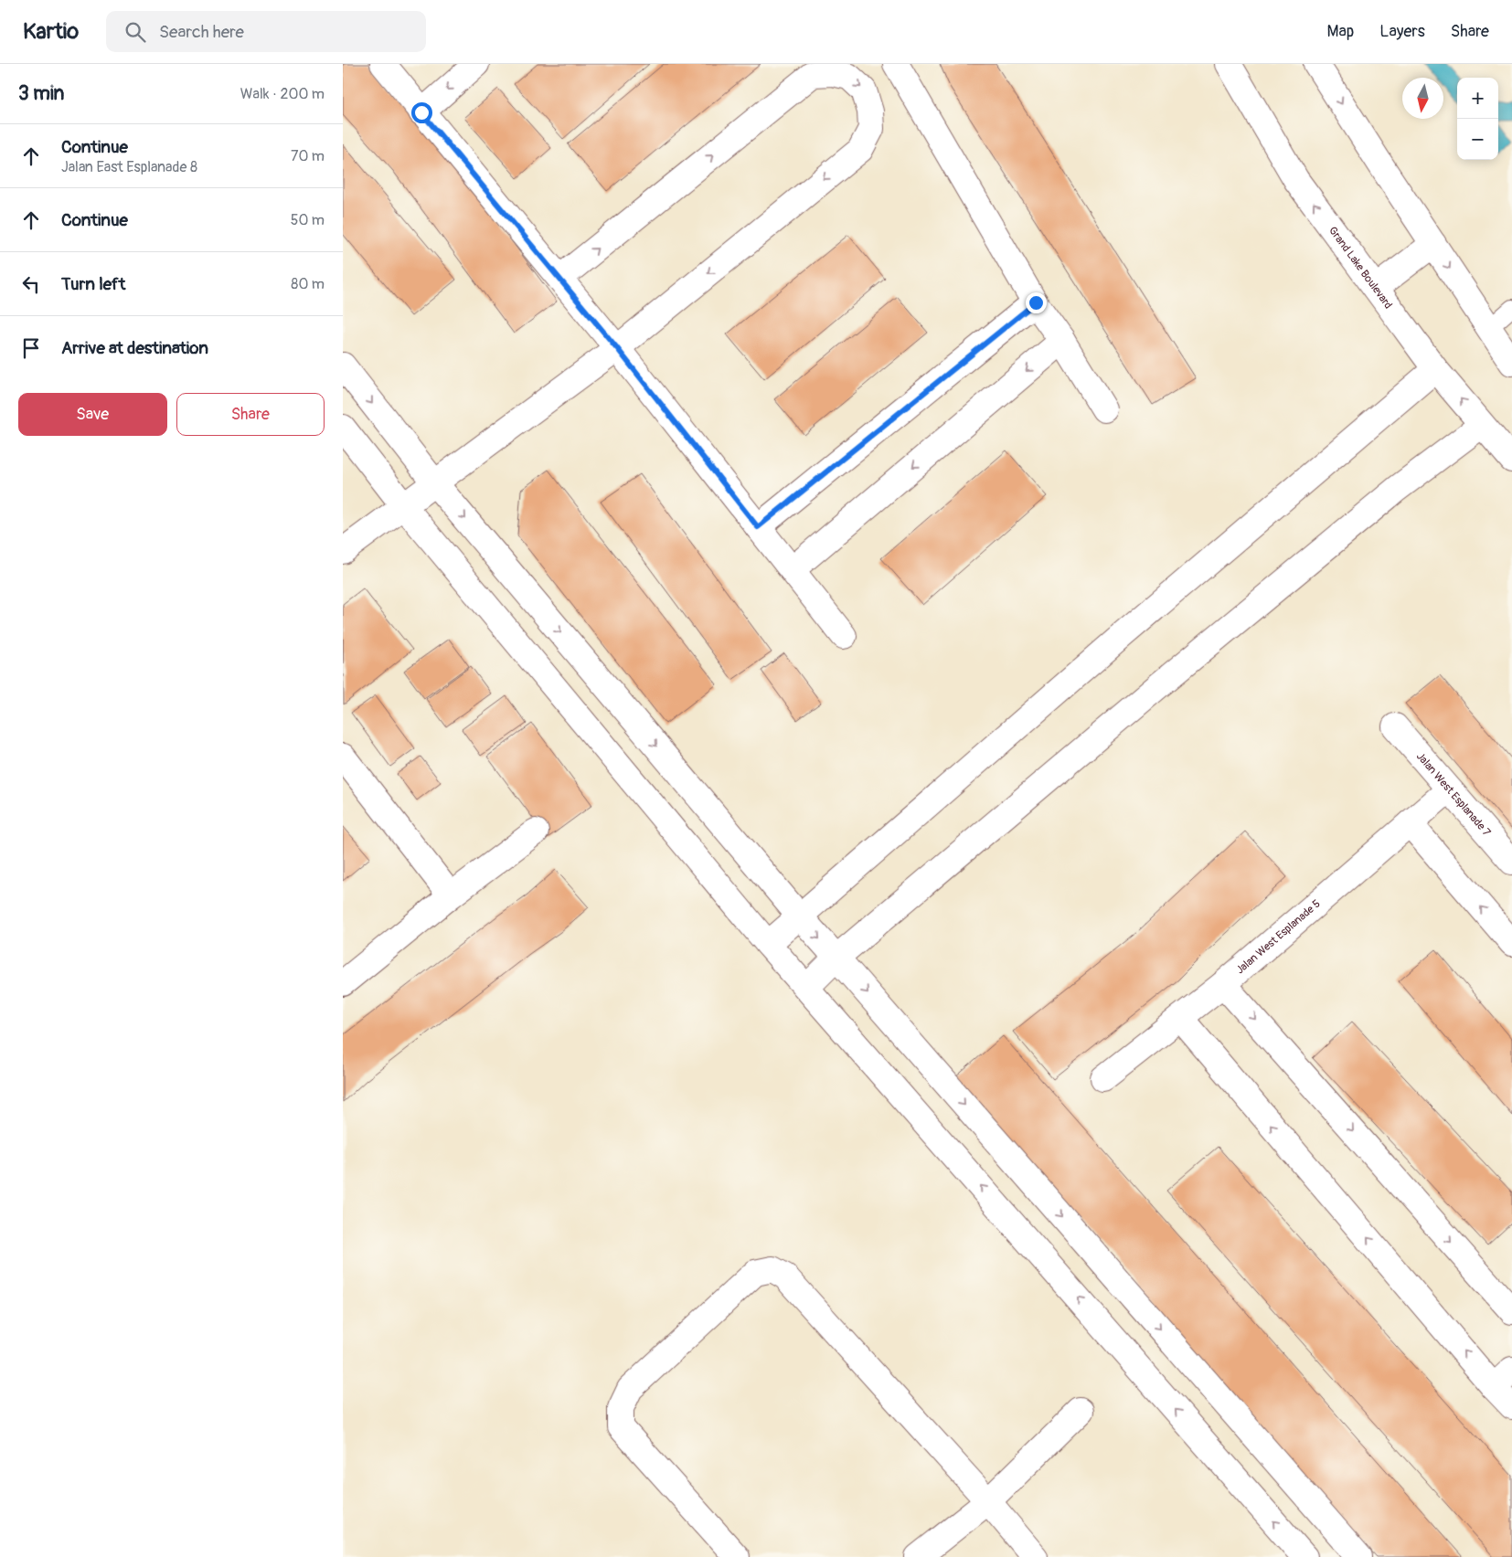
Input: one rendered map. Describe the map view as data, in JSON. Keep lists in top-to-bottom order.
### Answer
{
  "streets": {
    "street": ["Grand Lake Boulevard", "Jalan West Esplanade 7", "Jalan West Esplanade 5"]
  },
  "crossings": [
    ["Jalan West Esplanade 7", "Jalan West Esplanade 5"]
  ],
  "north": "bottom",
  "page": {
    "header": "Kartio",
    "search": "Search here",
    "nav": ["Map", "Layers", "Share"],
    "heading": ["3 min", "Walk · 200 m"],
    "map_buttons": ["+", "−"],
    "list": [
      ["Continue", "Jalan East Esplanade 8", "70 m"],
      ["Continue", "50 m"],
      ["Turn left", "80 m"],
      "Arrive at destination"
    ],
    "buttons": ["Save", "Share"]
  }
}
